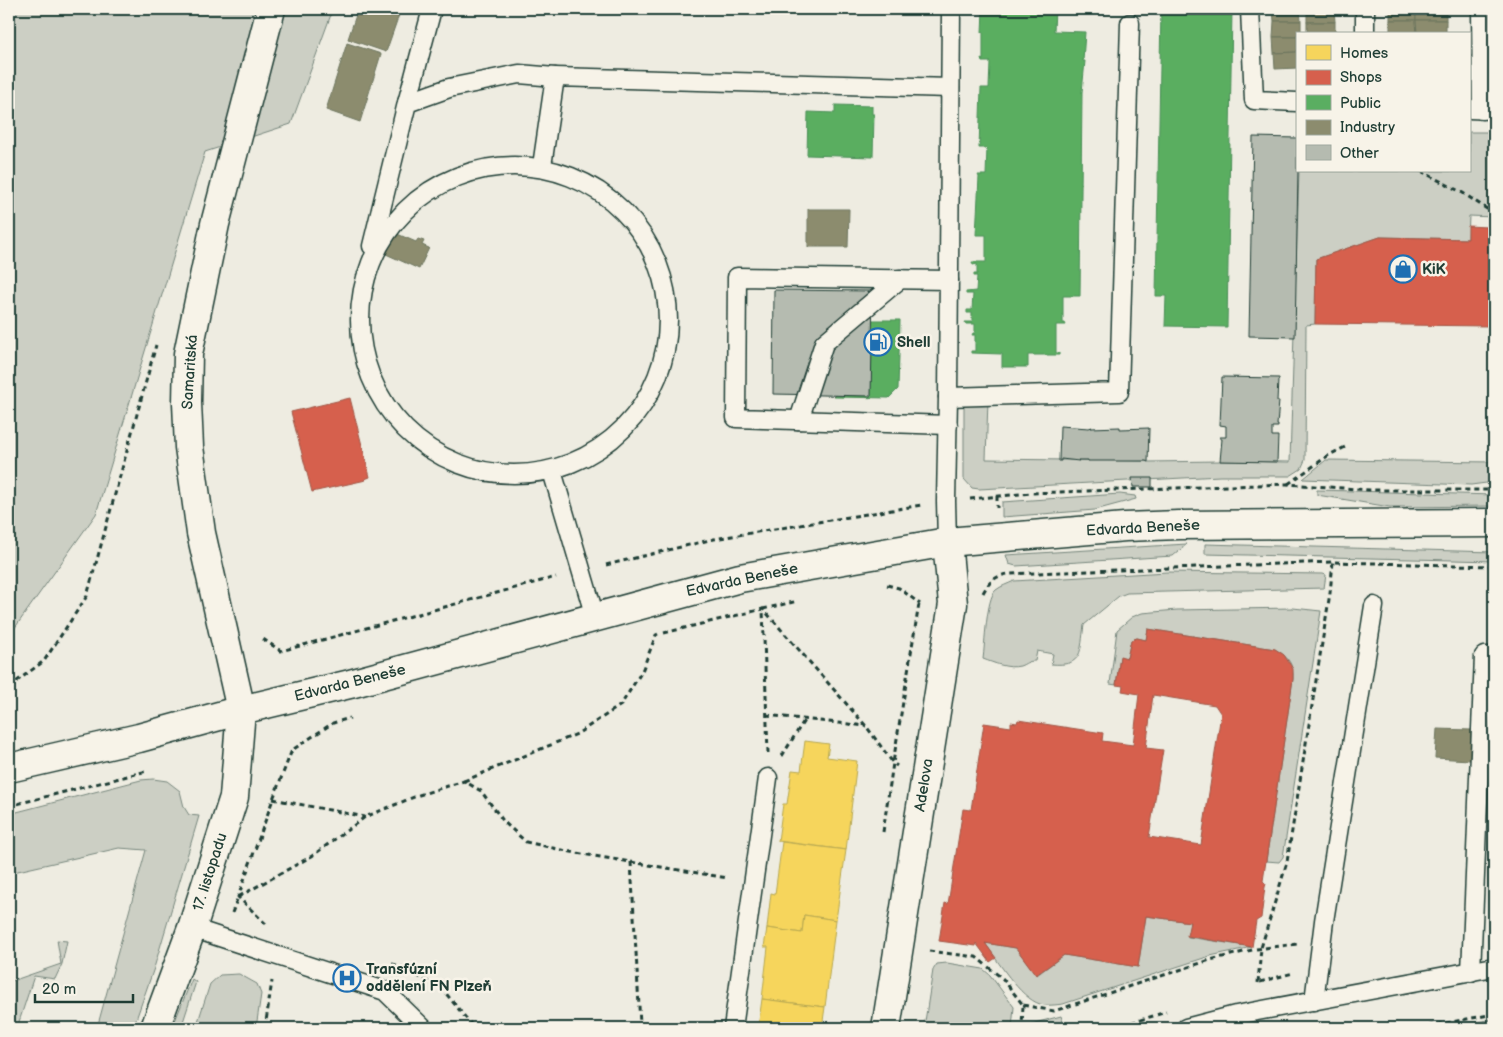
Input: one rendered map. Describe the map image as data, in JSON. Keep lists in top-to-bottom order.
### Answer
{
  "streets": {
    "street": [
      "Samaritská",
      "Edvarda Beneše",
      "Adelova",
      "17. listopadu"
    ]
  },
  "crossings": [
    ["Samaritská", "Edvarda Beneše"],
    ["Samaritská", "17. listopadu"],
    ["Edvarda Beneše", "Adelova"],
    ["Edvarda Beneše", "17. listopadu"]
  ],
  "places": {
    "shop": ["KiK"],
    "fuel station": ["Shell"],
    "hospital": ["Transfúzní oddělení FN Plzeň"]
  },
  "legend": [
    "Homes",
    "Shops",
    "Public",
    "Industry",
    "Other"
  ],
  "scale_bar": "20 m"
}
